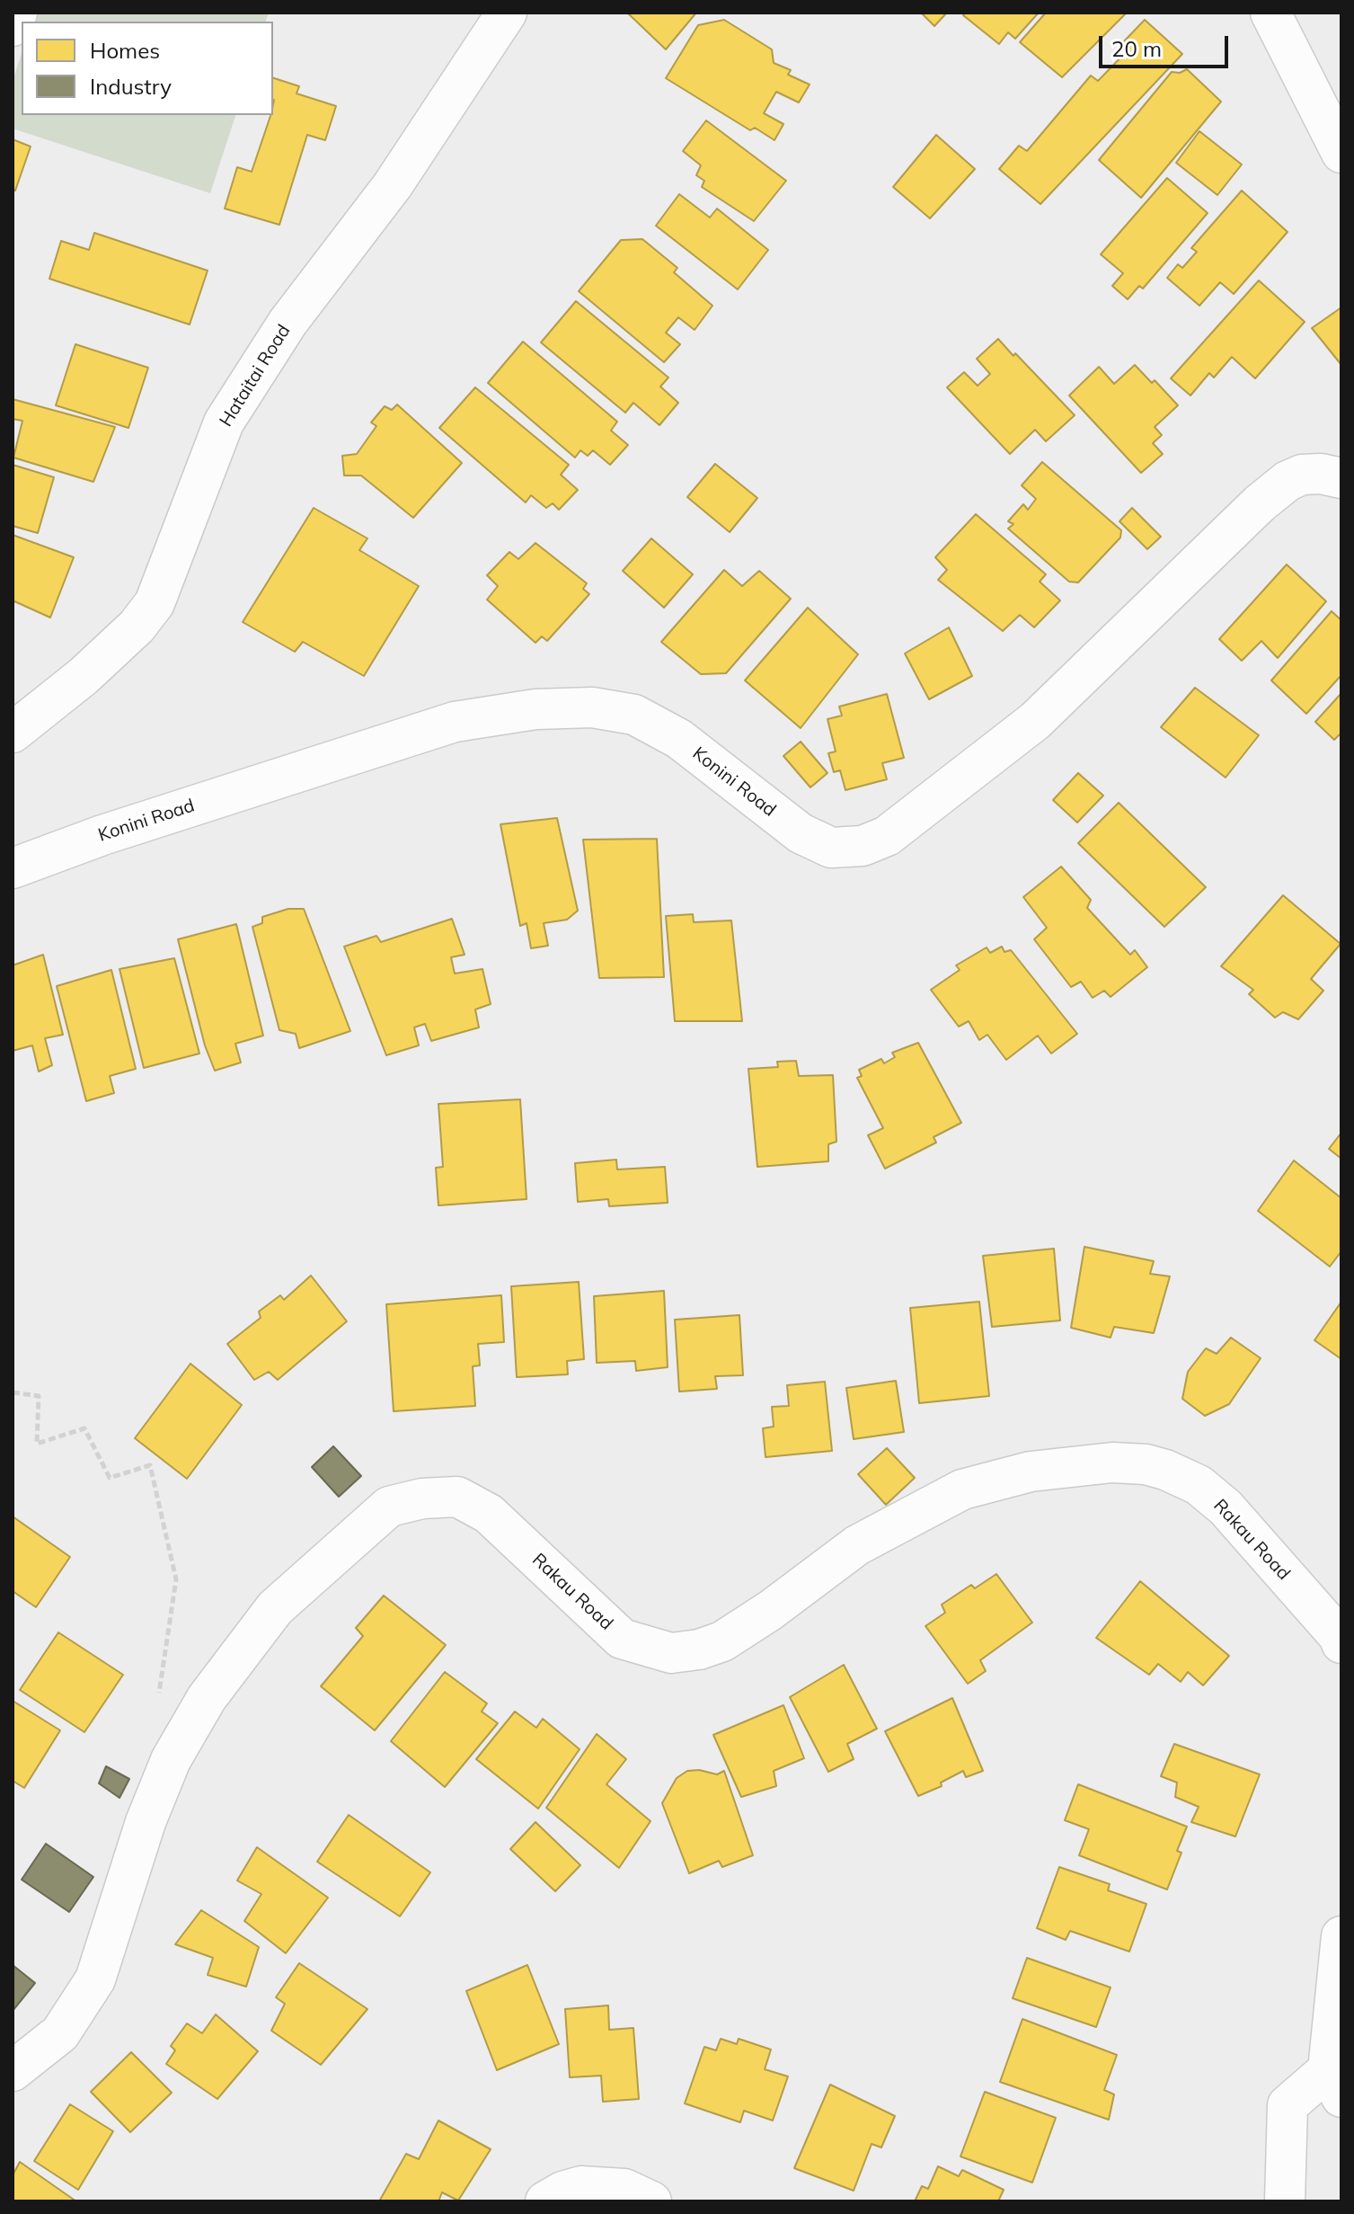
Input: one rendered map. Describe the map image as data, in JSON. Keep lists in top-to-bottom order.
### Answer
{
  "streets": {
    "street": ["Hataitai Road", "Konini Road", "Rakau Road"]
  },
  "legend": ["Homes", "Industry"],
  "scale_bar": "20 m"
}
